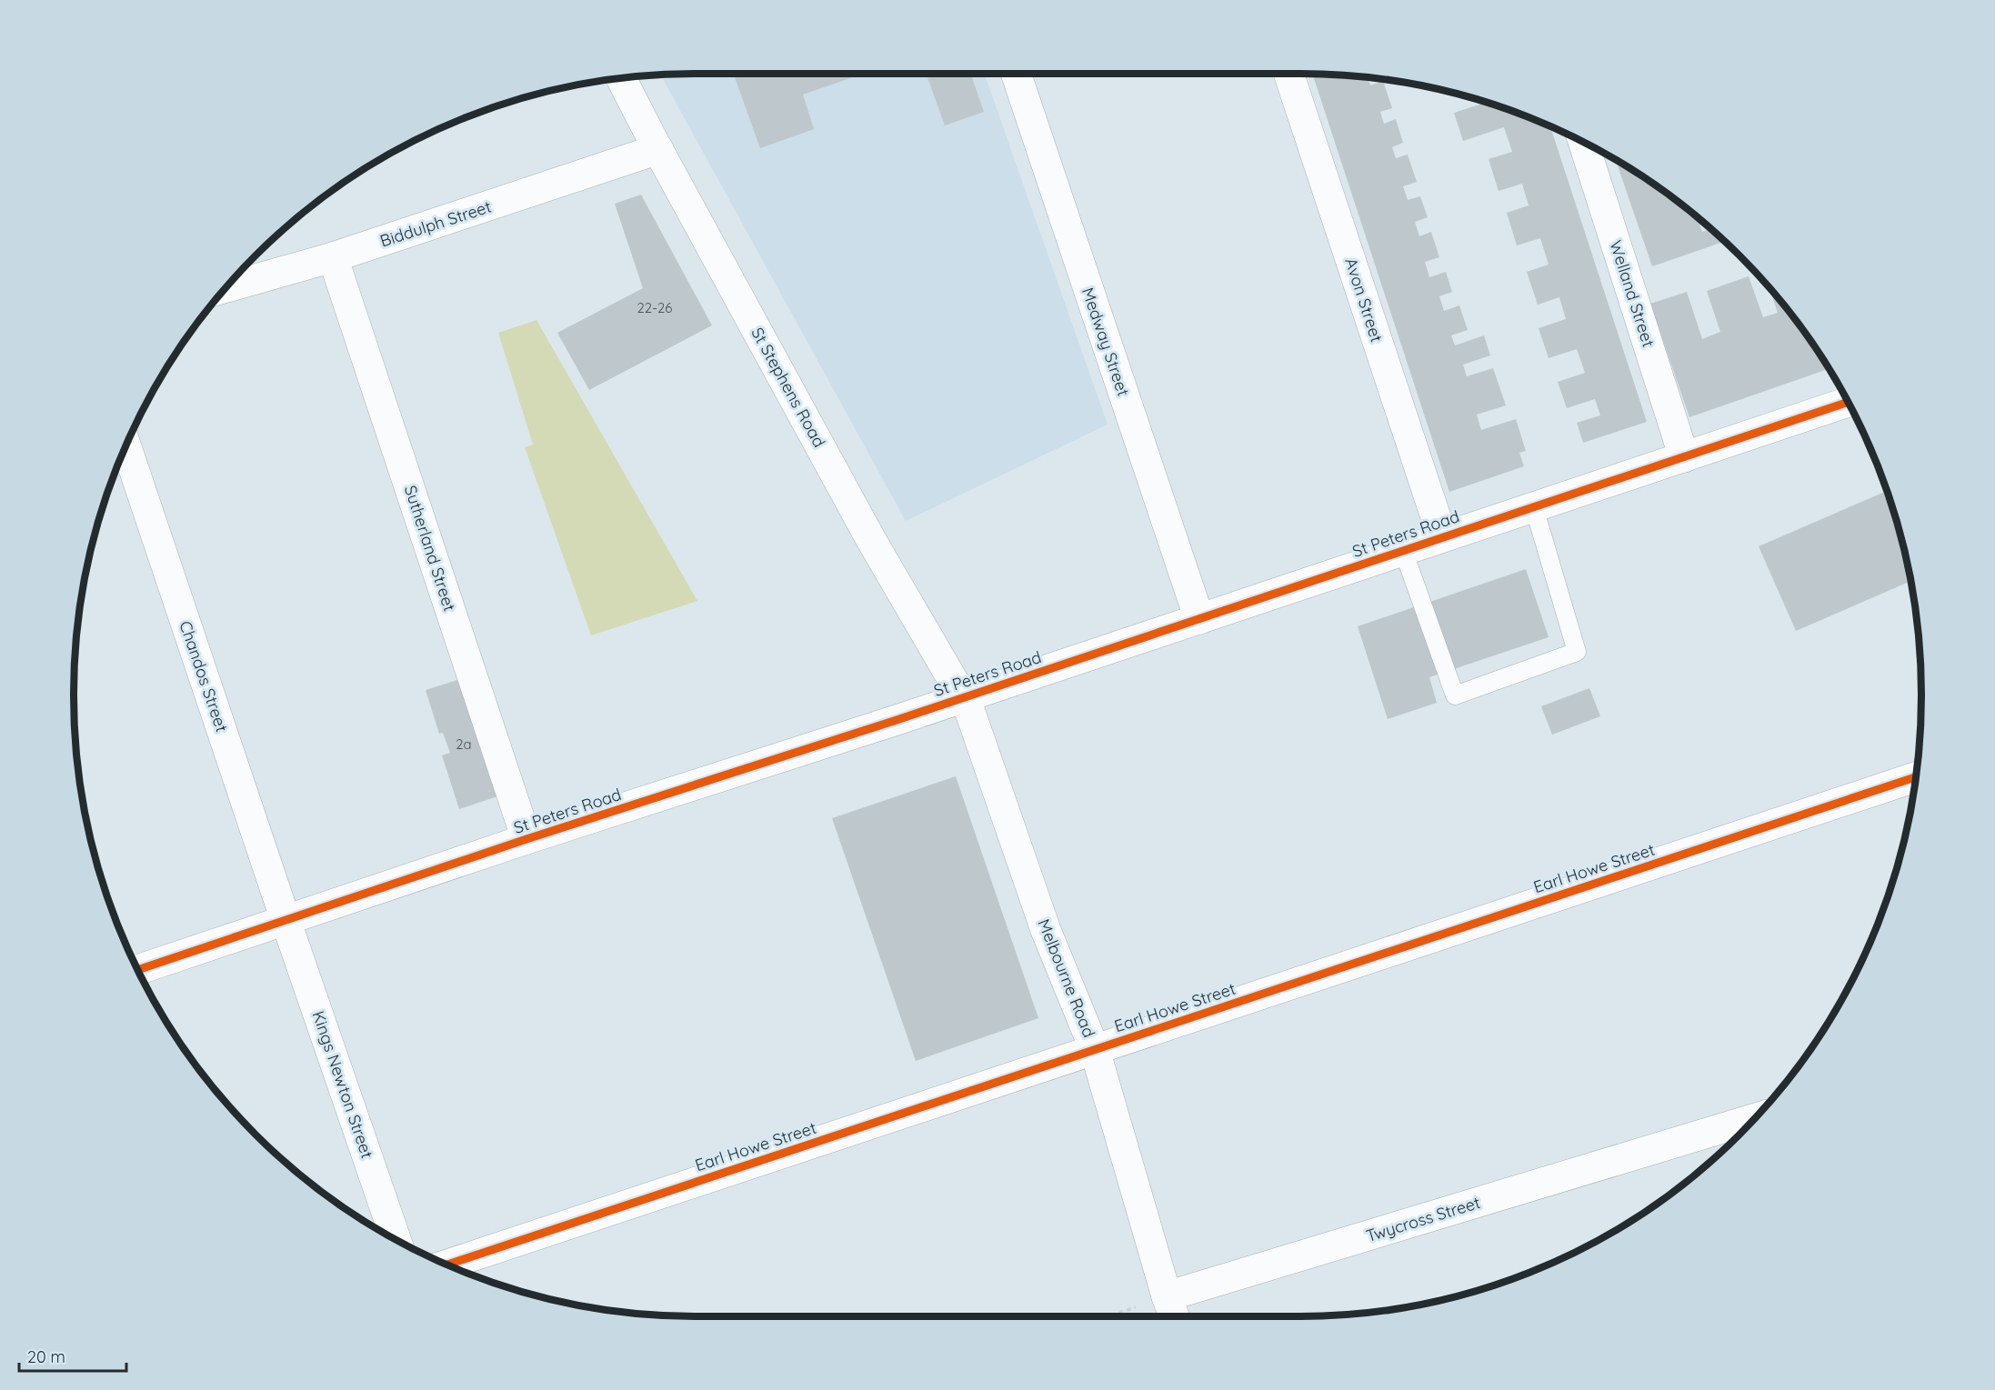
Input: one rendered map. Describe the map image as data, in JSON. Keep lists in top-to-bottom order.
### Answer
{
  "streets": {
    "street": [
      "Biddulph Street",
      "Welland Street",
      "Avon Street",
      "Medway Street",
      "St Stephens Road",
      "St Peters Road",
      "Sutherland Street",
      "Chandos Street",
      "Earl Howe Street",
      "Melbourne Road",
      "Kings Newton Street",
      "Twycross Street"
    ]
  },
  "crossings": [
    ["Biddulph Street", "St Stephens Road"],
    ["Biddulph Street", "Sutherland Street"],
    ["Welland Street", "St Peters Road"],
    ["Avon Street", "St Peters Road"],
    ["Medway Street", "St Peters Road"],
    ["St Stephens Road", "St Peters Road"],
    ["St Stephens Road", "Melbourne Road"],
    ["St Peters Road", "Sutherland Street"],
    ["St Peters Road", "Chandos Street"],
    ["St Peters Road", "Melbourne Road"],
    ["St Peters Road", "Kings Newton Street"],
    ["Chandos Street", "Kings Newton Street"],
    ["Earl Howe Street", "Melbourne Road"],
    ["Melbourne Road", "Twycross Street"]
  ],
  "house_numbers": ["22-26", "2a"],
  "scale_bar": "20 m"
}
